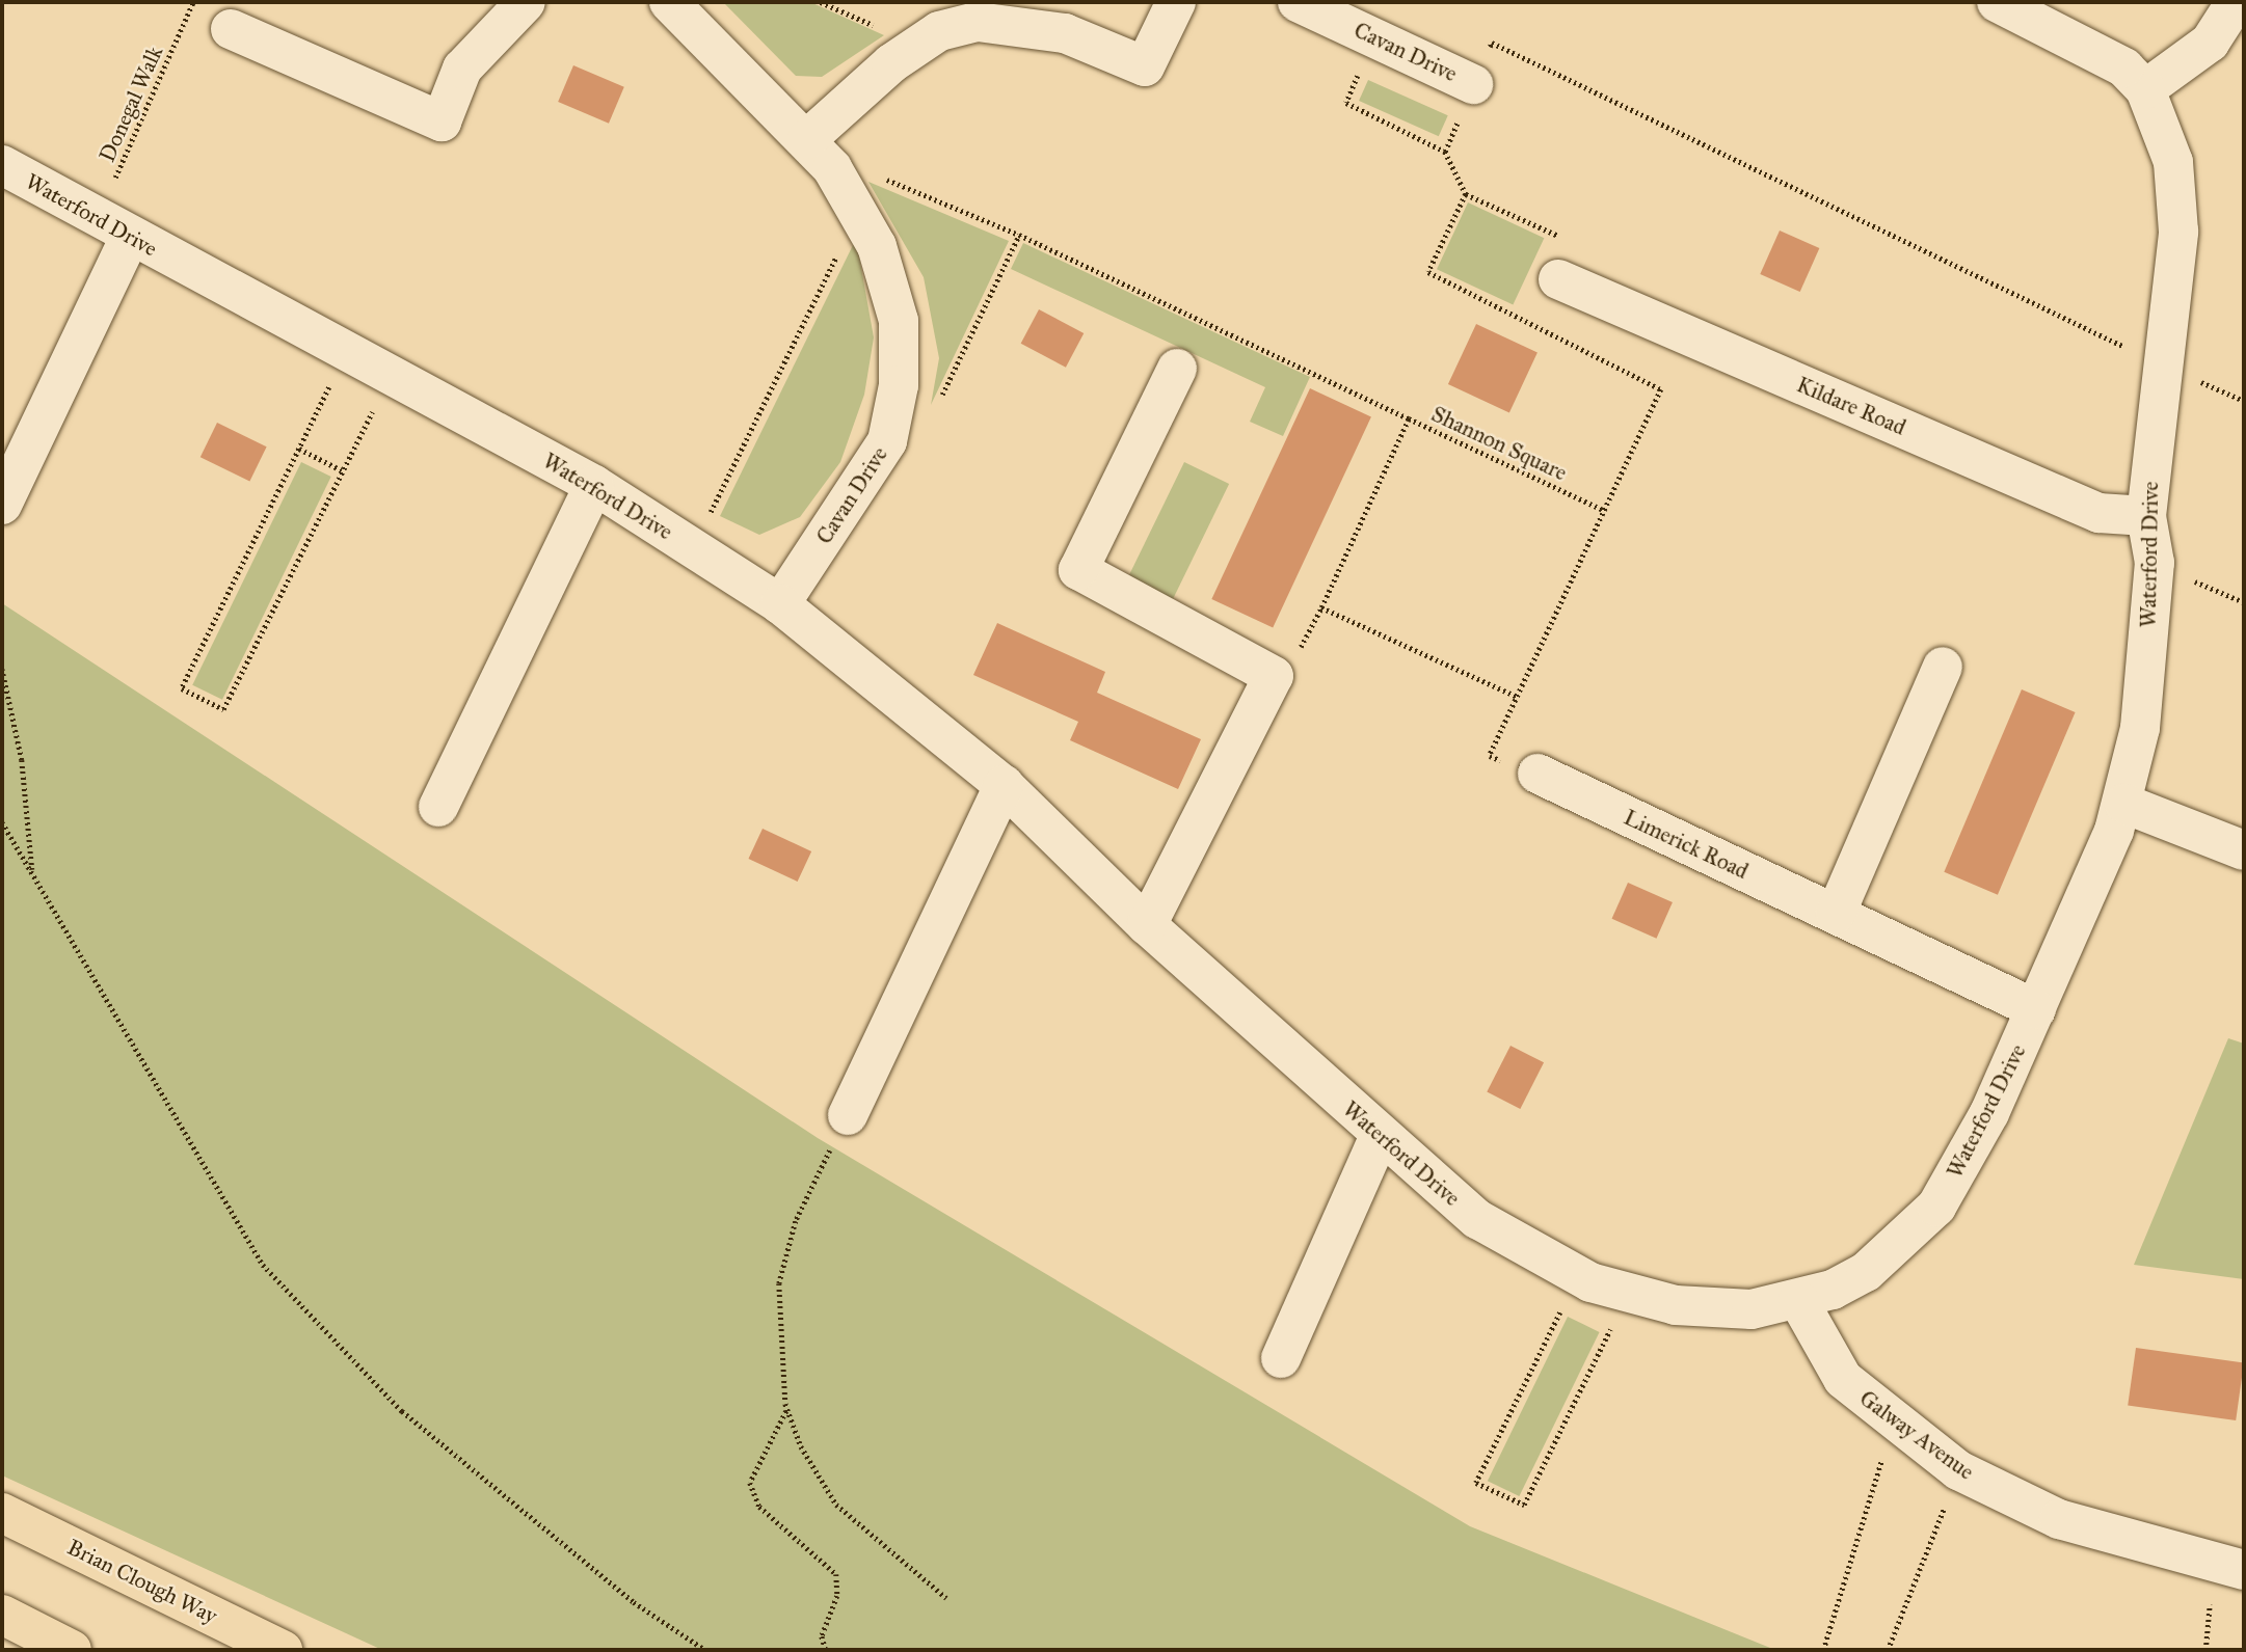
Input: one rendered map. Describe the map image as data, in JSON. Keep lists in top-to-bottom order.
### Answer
{
  "streets": {
    "highway": ["Brian Clough Way"],
    "street": [
      "Cavan Drive",
      "Waterford Drive",
      "Kildare Road",
      "Limerick Road",
      "Galway Avenue"
    ],
    "path": ["Donegal Walk", "Shannon Square"]
  },
  "crossings": [
    ["Cavan Drive", "Waterford Drive"],
    ["Donegal Walk", "Waterford Drive"],
    ["Waterford Drive", "Kildare Road"],
    ["Waterford Drive", "Limerick Road"],
    ["Waterford Drive", "Galway Avenue"]
  ]
}
